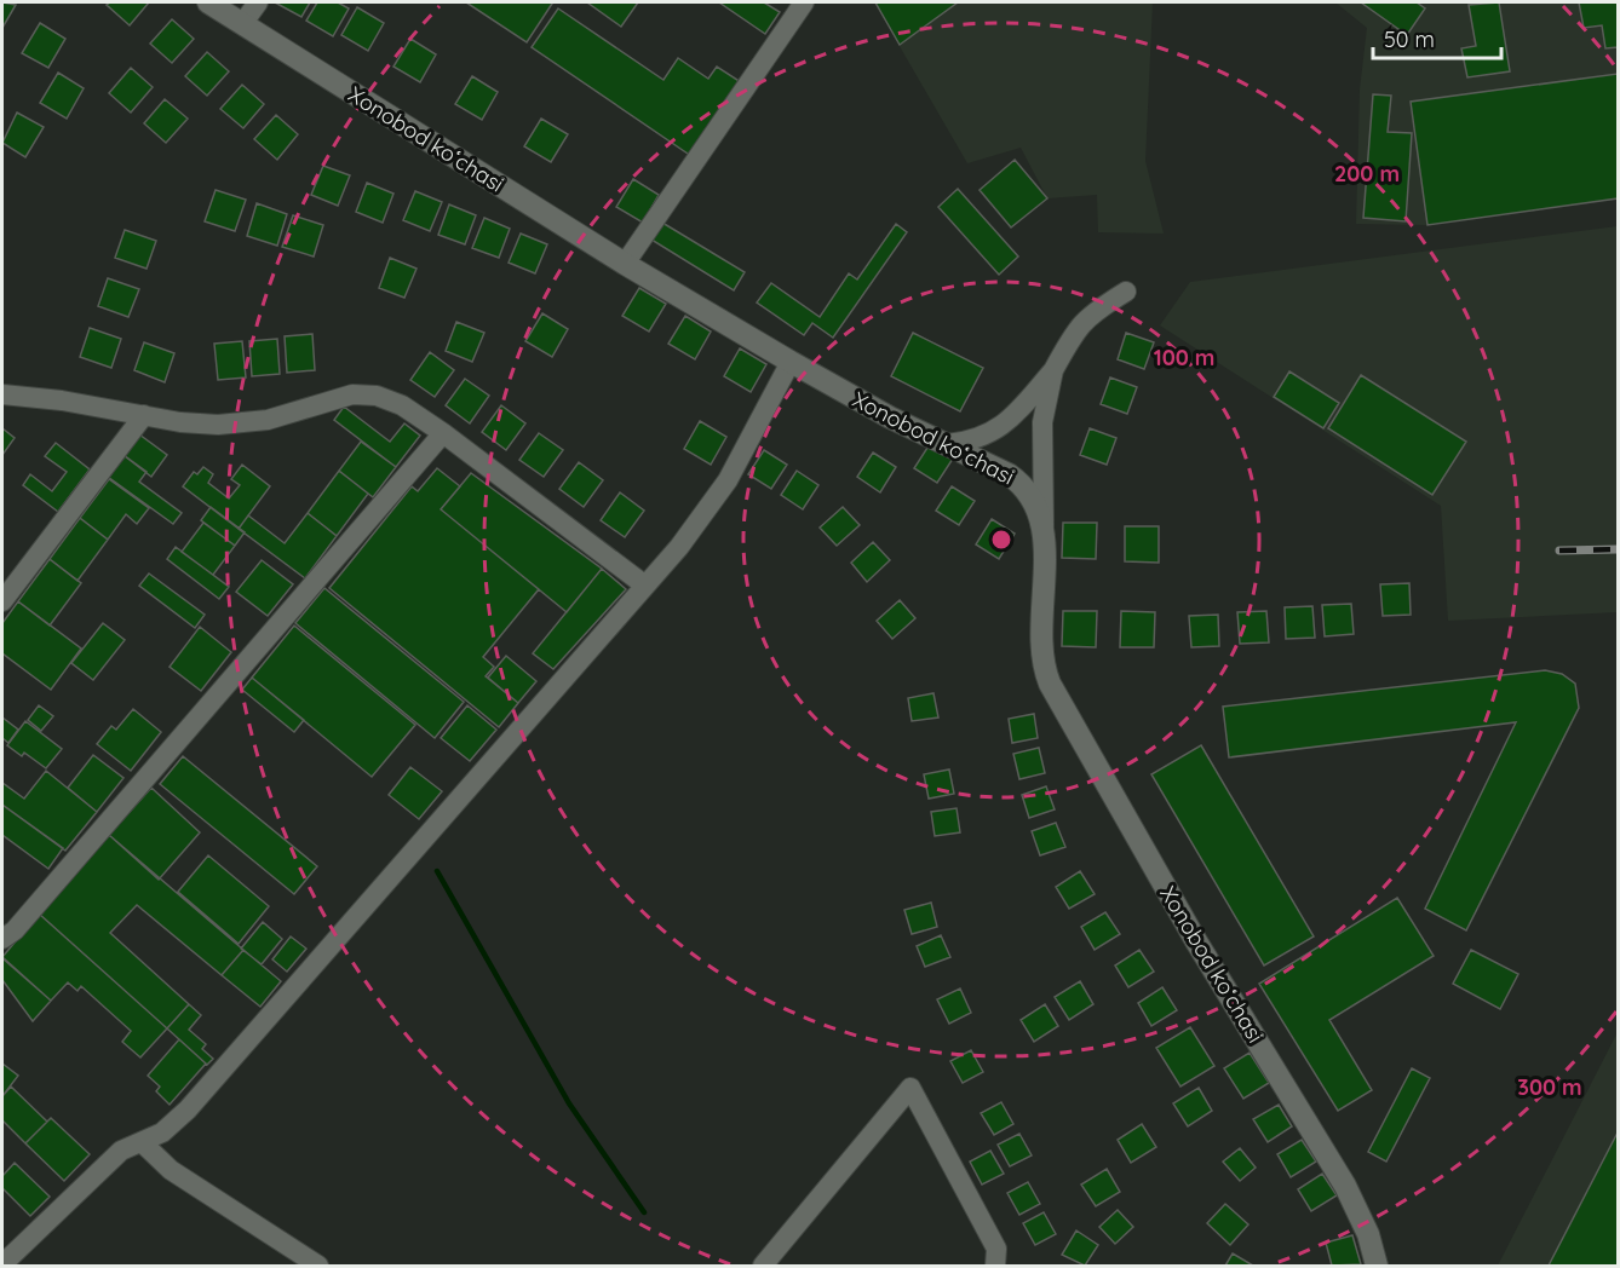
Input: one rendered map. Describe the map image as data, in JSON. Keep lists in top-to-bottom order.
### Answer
{
  "streets": {
    "main road": ["Xonobod koʻchasi"]
  },
  "scale_bar": "50 m",
  "rings": ["200 m", "100 m", "300 m"]
}
